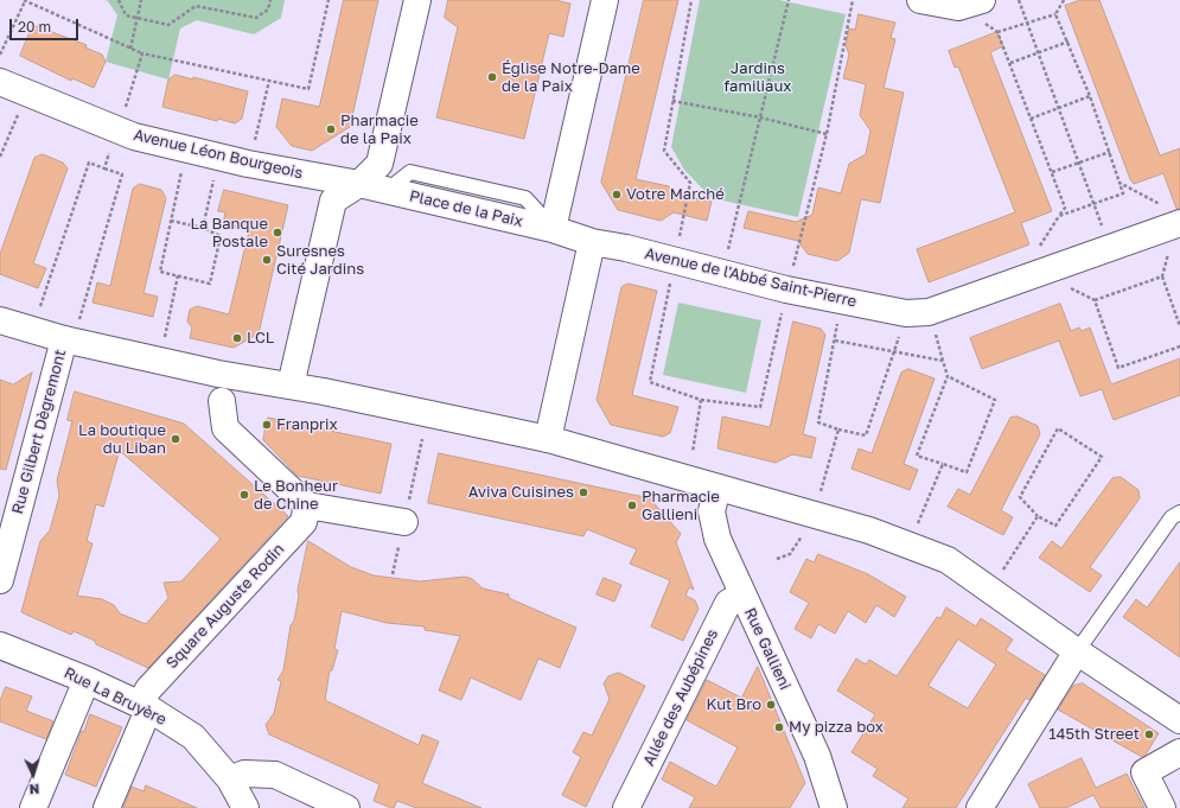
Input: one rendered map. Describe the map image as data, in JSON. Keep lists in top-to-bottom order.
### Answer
{
  "streets": {
    "street": [
      "Avenue Léon Bourgeois",
      "Place de la Paix",
      "Avenue de l'Abbé Saint-Pierre",
      "Rue Gilbert Dègremont",
      "Square Auguste Rodin",
      "Rue Gallieni",
      "Rue La Bruyère",
      "Allée des Aubépines"
    ]
  },
  "crossings": [
    ["Avenue Léon Bourgeois", "Place de la Paix"],
    ["Place de la Paix", "Avenue de l'Abbé Saint-Pierre"],
    ["Square Auguste Rodin", "Rue La Bruyère"],
    ["Rue Gallieni", "Allée des Aubépines"]
  ],
  "parks": ["Jardins familiaux"],
  "places": [
    "Église Notre-Dame de la Paix",
    "Pharmacie de la Paix",
    "Votre Marché",
    "La Banque Postale",
    "Suresnes Cité Jardins",
    "LCL",
    "Franprix",
    "La boutique du Liban",
    "Aviva Cuisines",
    "Le Bonheur de Chine",
    "Pharmacie Gallieni",
    "Kut Bro",
    "My pizza box",
    "145th Street"
  ],
  "scale_bar": "20 m",
  "north": "bottom"
}
